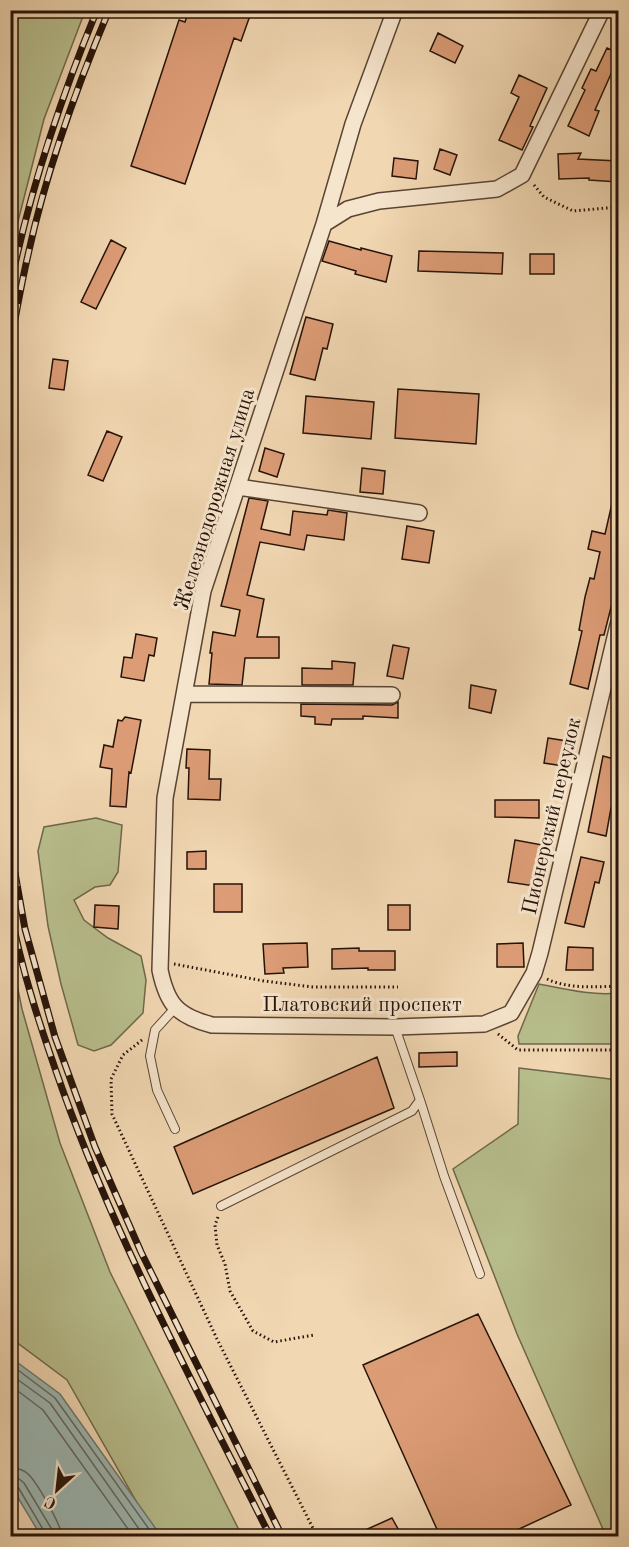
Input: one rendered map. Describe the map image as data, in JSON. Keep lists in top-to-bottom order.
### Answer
{
  "streets": {
    "street": ["Железнодорожная улица", "Пионерский переулок", "Платовский проспект"]
  },
  "crossings": [
    ["Железнодорожная улица", "Платовский проспект"],
    ["Пионерский переулок", "Платовский проспект"]
  ],
  "north": "bottom left"
}
